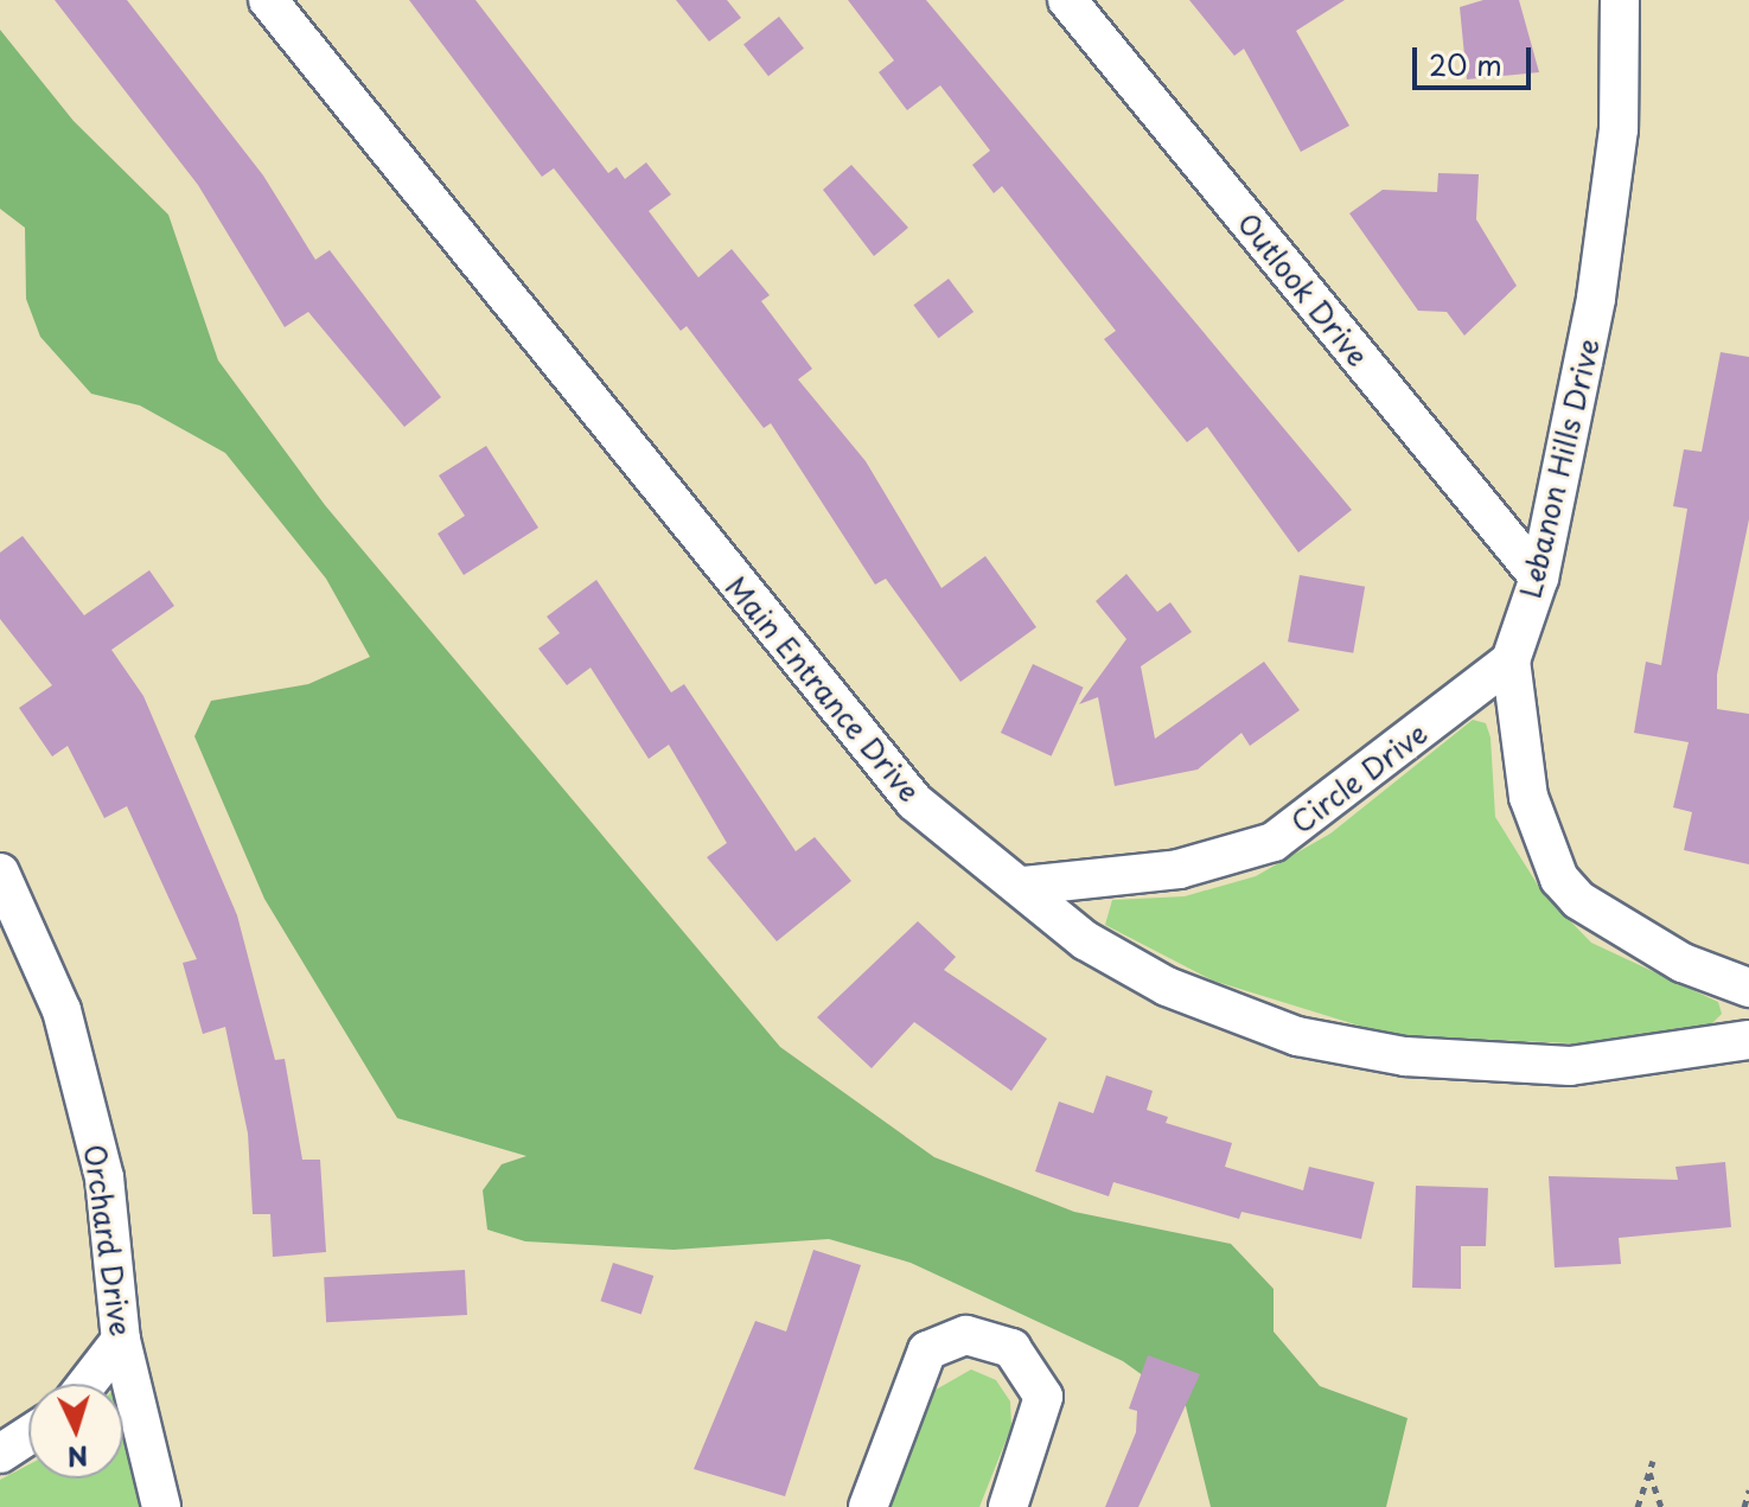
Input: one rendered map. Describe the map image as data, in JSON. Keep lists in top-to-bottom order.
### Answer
{
  "streets": {
    "street": [
      "Outlook Drive",
      "Lebanon Hills Drive",
      "Main Entrance Drive",
      "Circle Drive",
      "Orchard Drive"
    ]
  },
  "crossings": [
    ["Outlook Drive", "Lebanon Hills Drive"],
    ["Lebanon Hills Drive", "Circle Drive"],
    ["Main Entrance Drive", "Circle Drive"]
  ],
  "scale_bar": "20 m",
  "north": "bottom"
}
